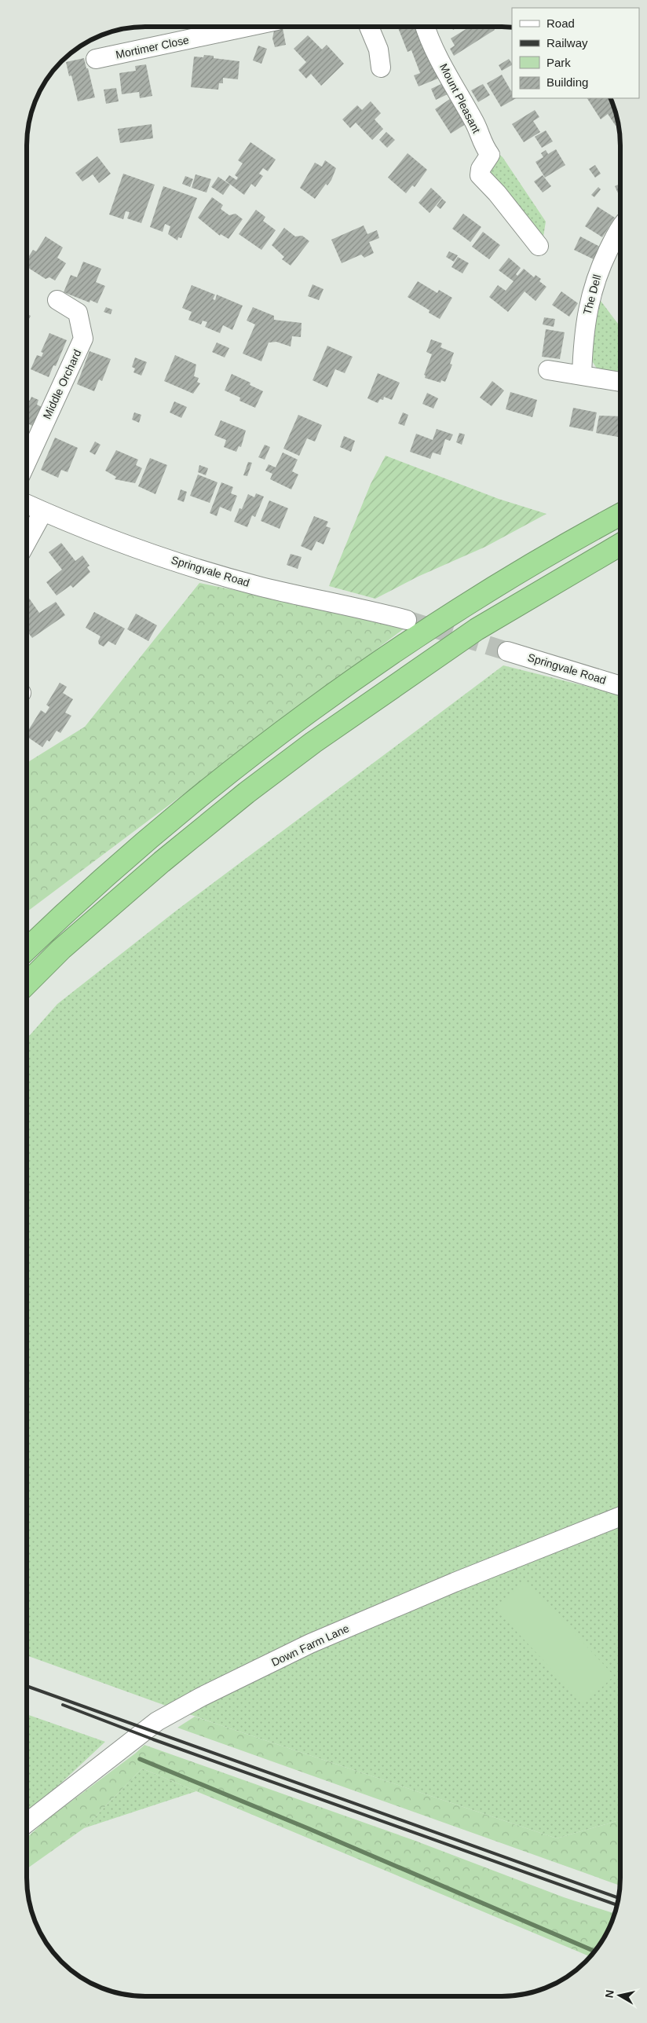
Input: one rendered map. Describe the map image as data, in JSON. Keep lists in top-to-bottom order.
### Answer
{
  "streets": {
    "street": [
      "Mortimer Close",
      "Mount Pleasant",
      "The Dell",
      "Middle Orchard",
      "Springvale Road",
      "Down Farm Lane"
    ]
  },
  "legend": [
    "Road",
    "Railway",
    "Park",
    "Building"
  ],
  "north": "left"
}
